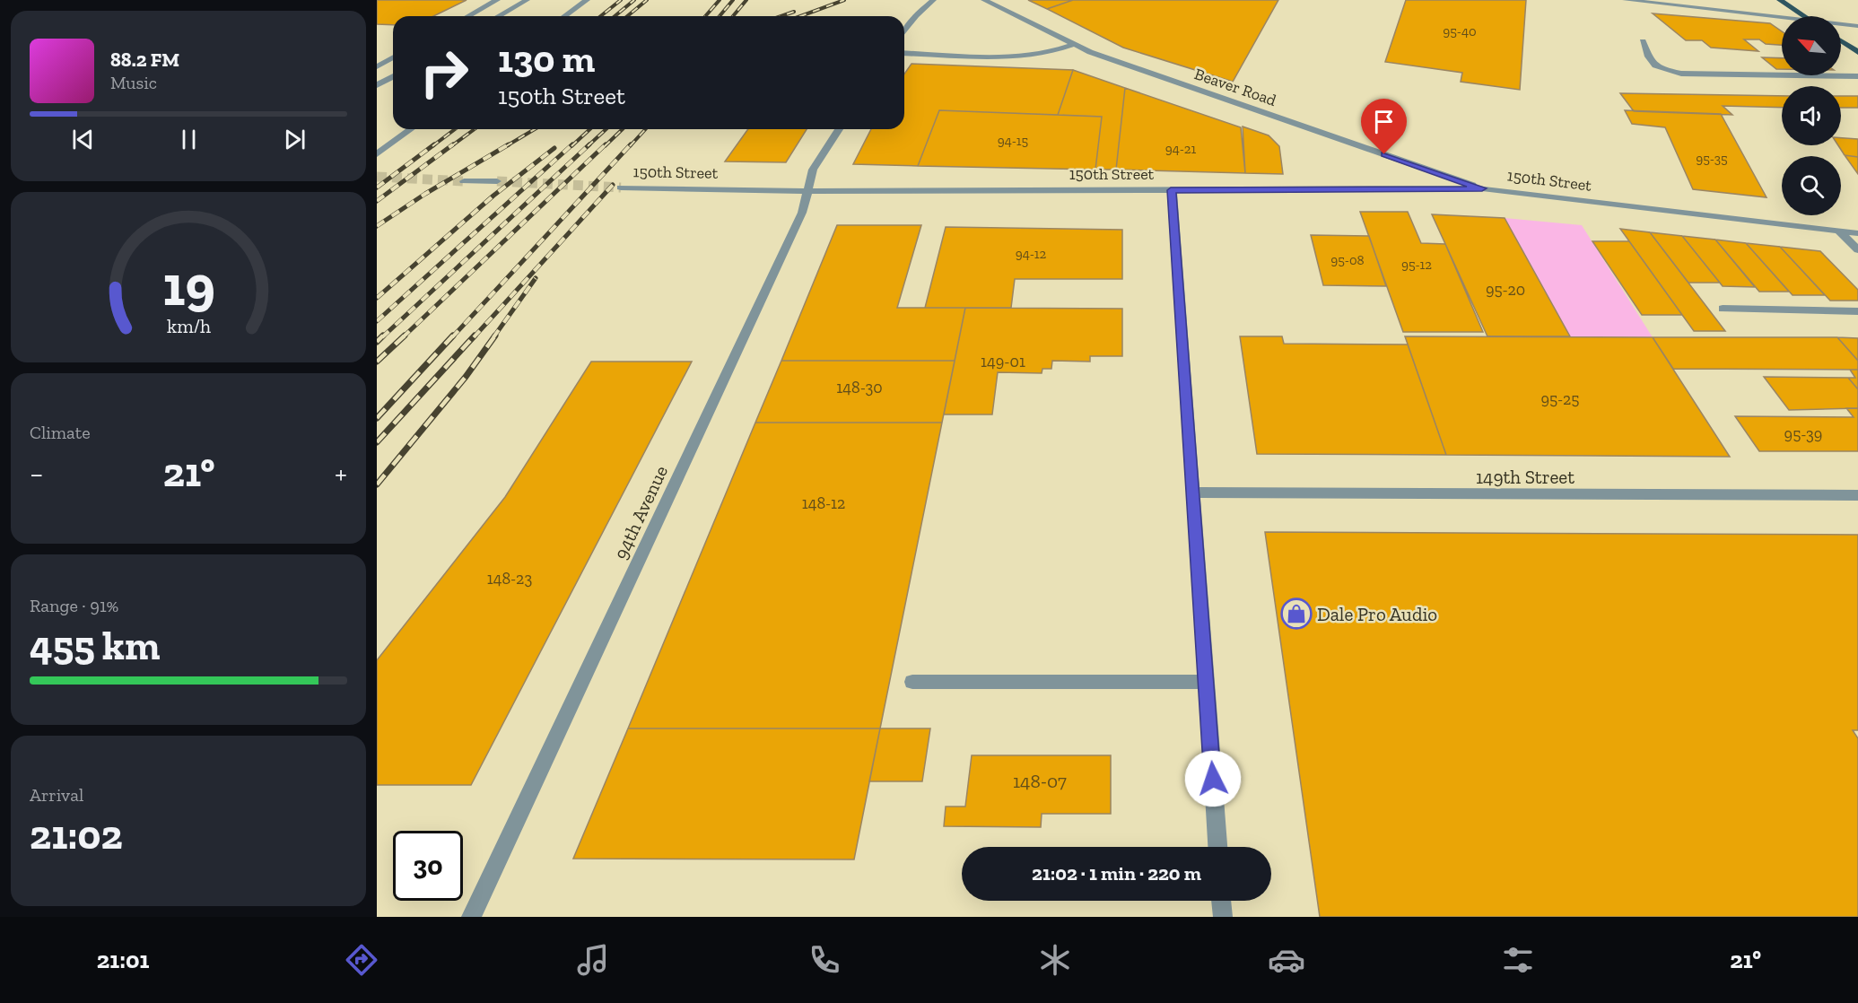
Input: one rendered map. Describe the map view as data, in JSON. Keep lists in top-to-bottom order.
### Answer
{
  "streets": {
    "street": [
      "Beaver Road",
      "150th Street",
      "149th Street",
      "94th Avenue"
    ]
  },
  "crossings": [
    ["Beaver Road", "150th Street"],
    ["150th Street", "94th Avenue"]
  ],
  "places": {
    "shop": ["Dale Pro Audio"]
  },
  "house_numbers": [
    "95-40",
    "94-15",
    "94-21",
    "95-35",
    "94-12",
    "95-08",
    "95-12",
    "95-20",
    "149-01",
    "148-30",
    "95-25",
    "95-39",
    "148-12",
    "148-23",
    "148-07"
  ],
  "north": "top left",
  "page": {
    "turn": ["130 m", "150th Street"],
    "song": ["88.2 FM", "Music"],
    "tile": [
      "Climate",
      ["Range · 91%", "455 km"],
      ["Arrival", "21:02"]
    ],
    "heat": ["−", "21°", "+"],
    "limit": "30",
    "trip": "21:02 · 1 min · 220 m",
    "tabs": ["21:01", "21°"],
    "gauge": ["19", "km/h"]
  }
}
